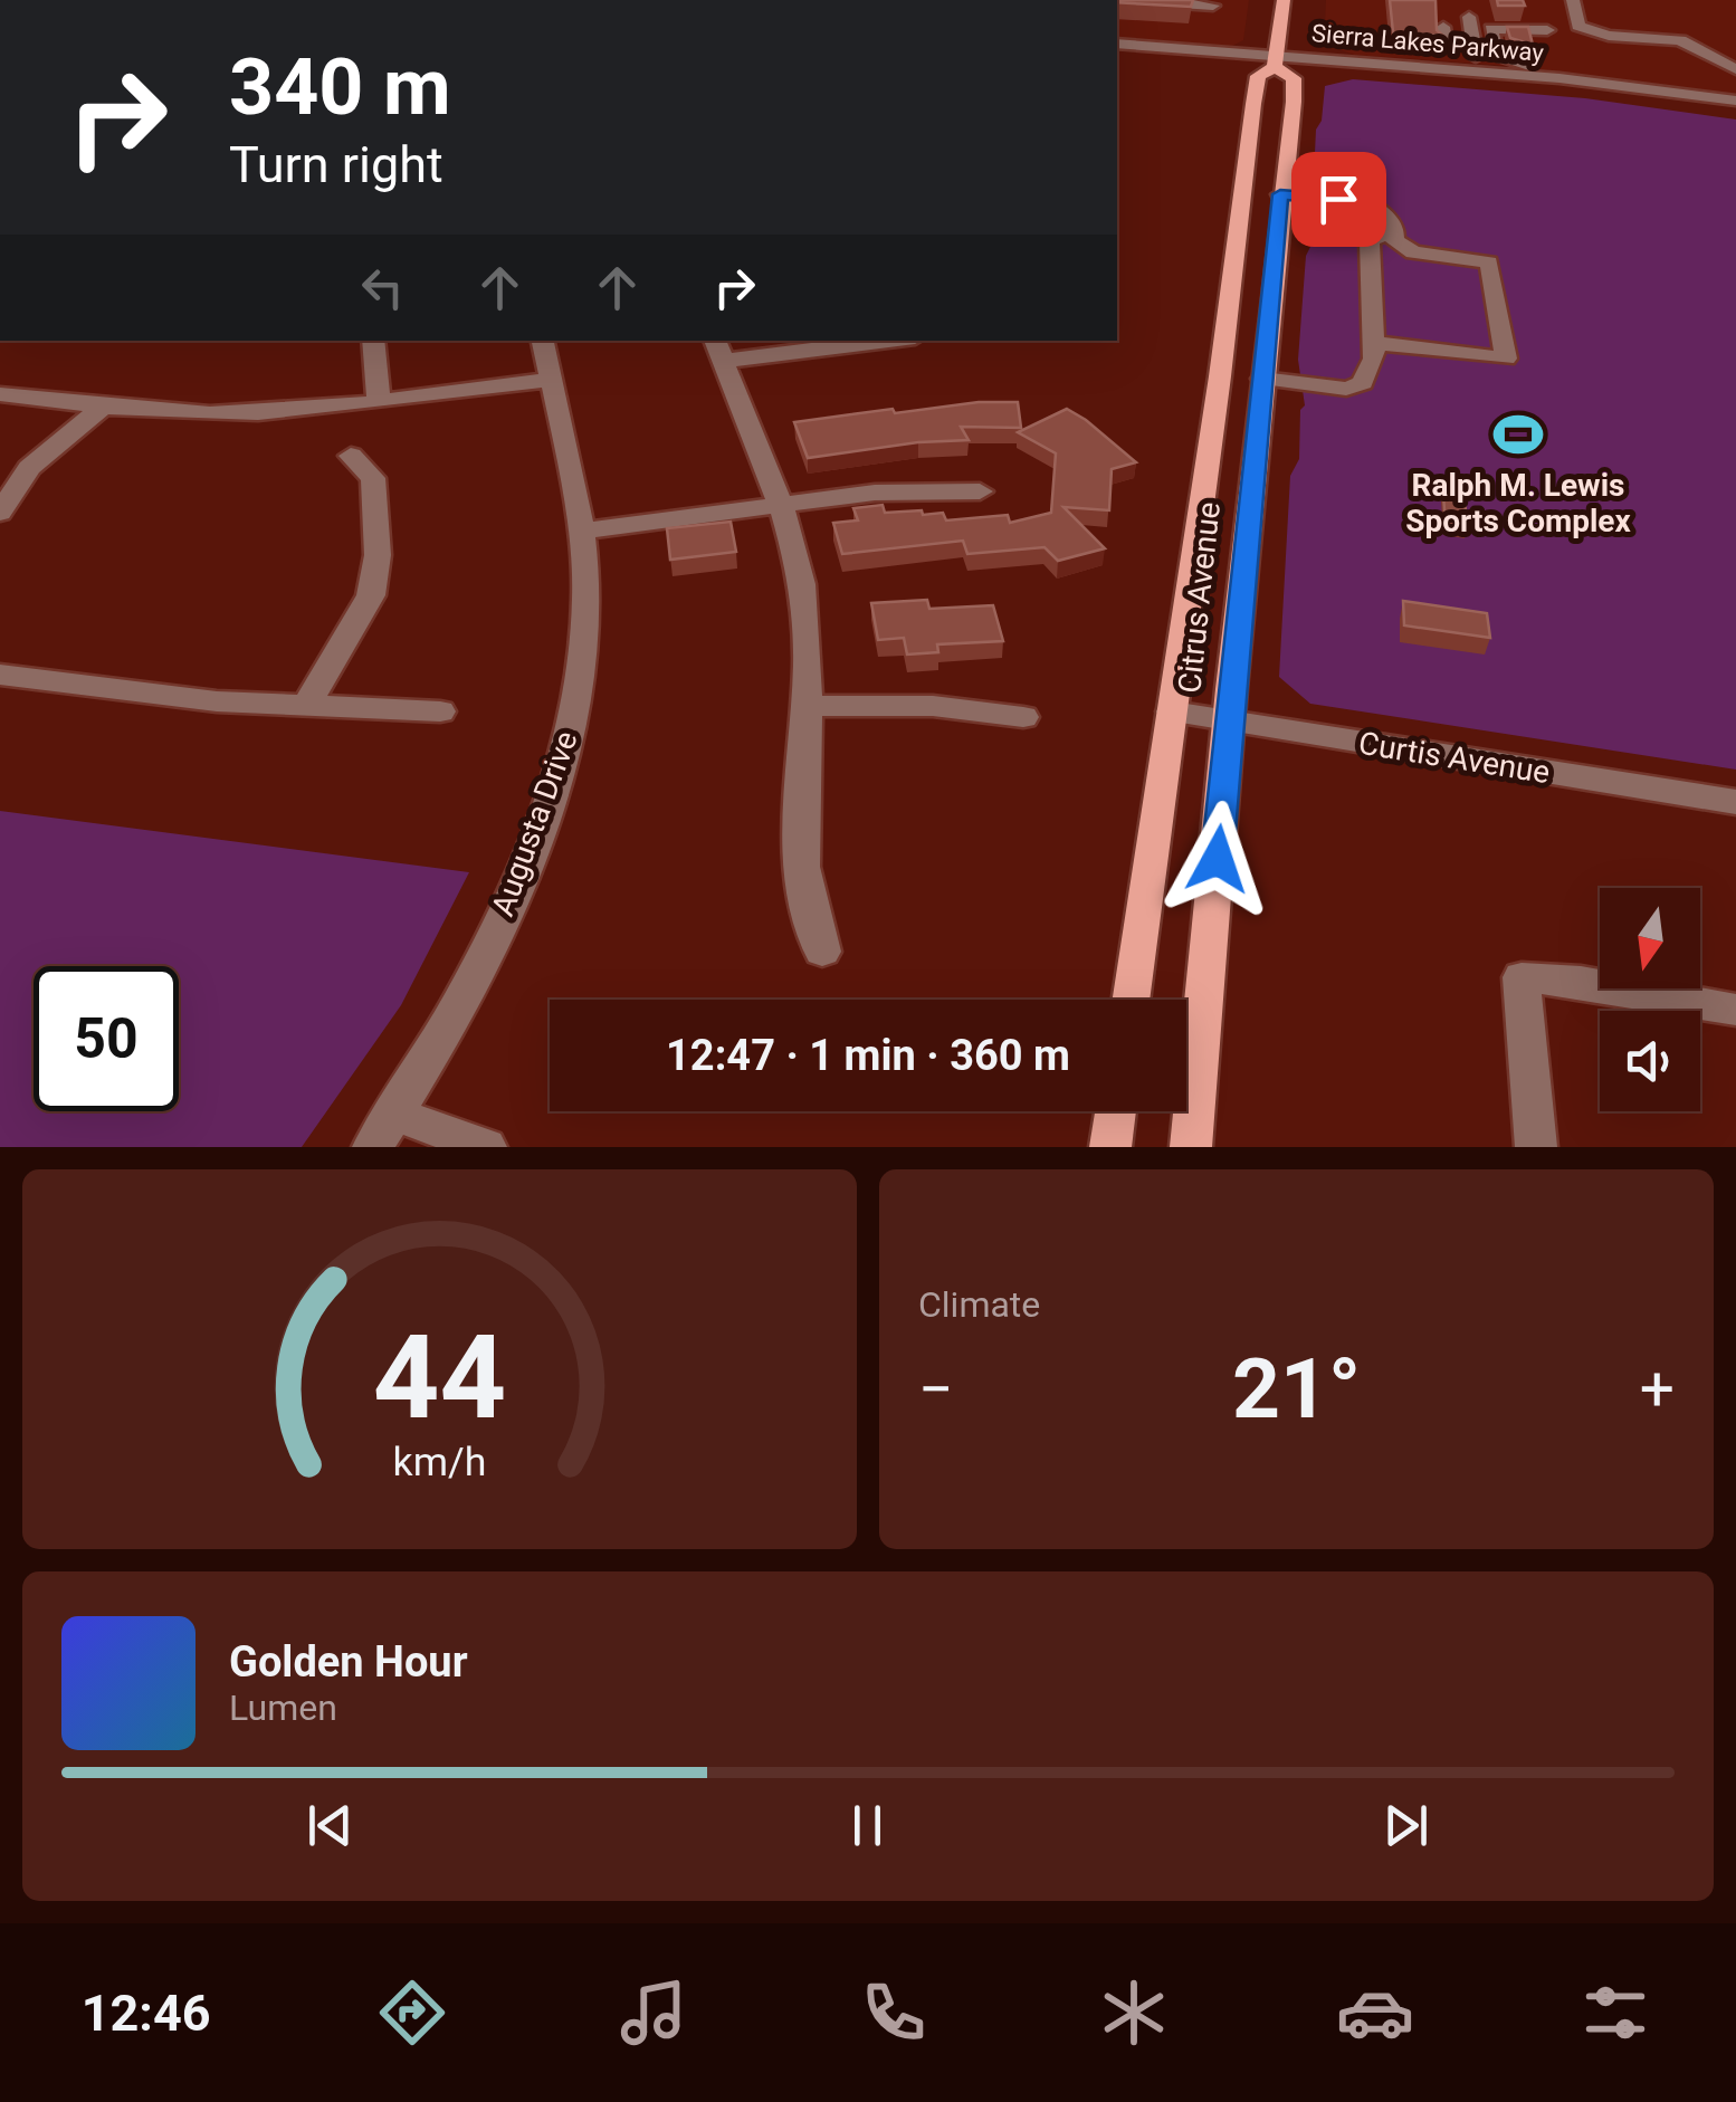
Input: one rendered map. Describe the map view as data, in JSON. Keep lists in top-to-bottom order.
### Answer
{
  "streets": {
    "main road": ["Citrus Avenue"],
    "street": ["Sierra Lakes Parkway", "Curtis Avenue", "Augusta Drive"]
  },
  "crossings": [
    ["Sierra Lakes Parkway", "Citrus Avenue"],
    ["Citrus Avenue", "Curtis Avenue"]
  ],
  "places": {
    "sports": ["Ralph M. Lewis Sports Complex"]
  },
  "north": "bottom",
  "page": {
    "turn": ["340 m", "Turn right"],
    "limit": "50",
    "trip": "12:47 · 1 min · 360 m",
    "tile": "Climate",
    "heat": ["−", "21°", "+"],
    "song": ["Golden Hour", "Lumen"],
    "tabs": "12:46",
    "gauge": ["44", "km/h"]
  }
}
